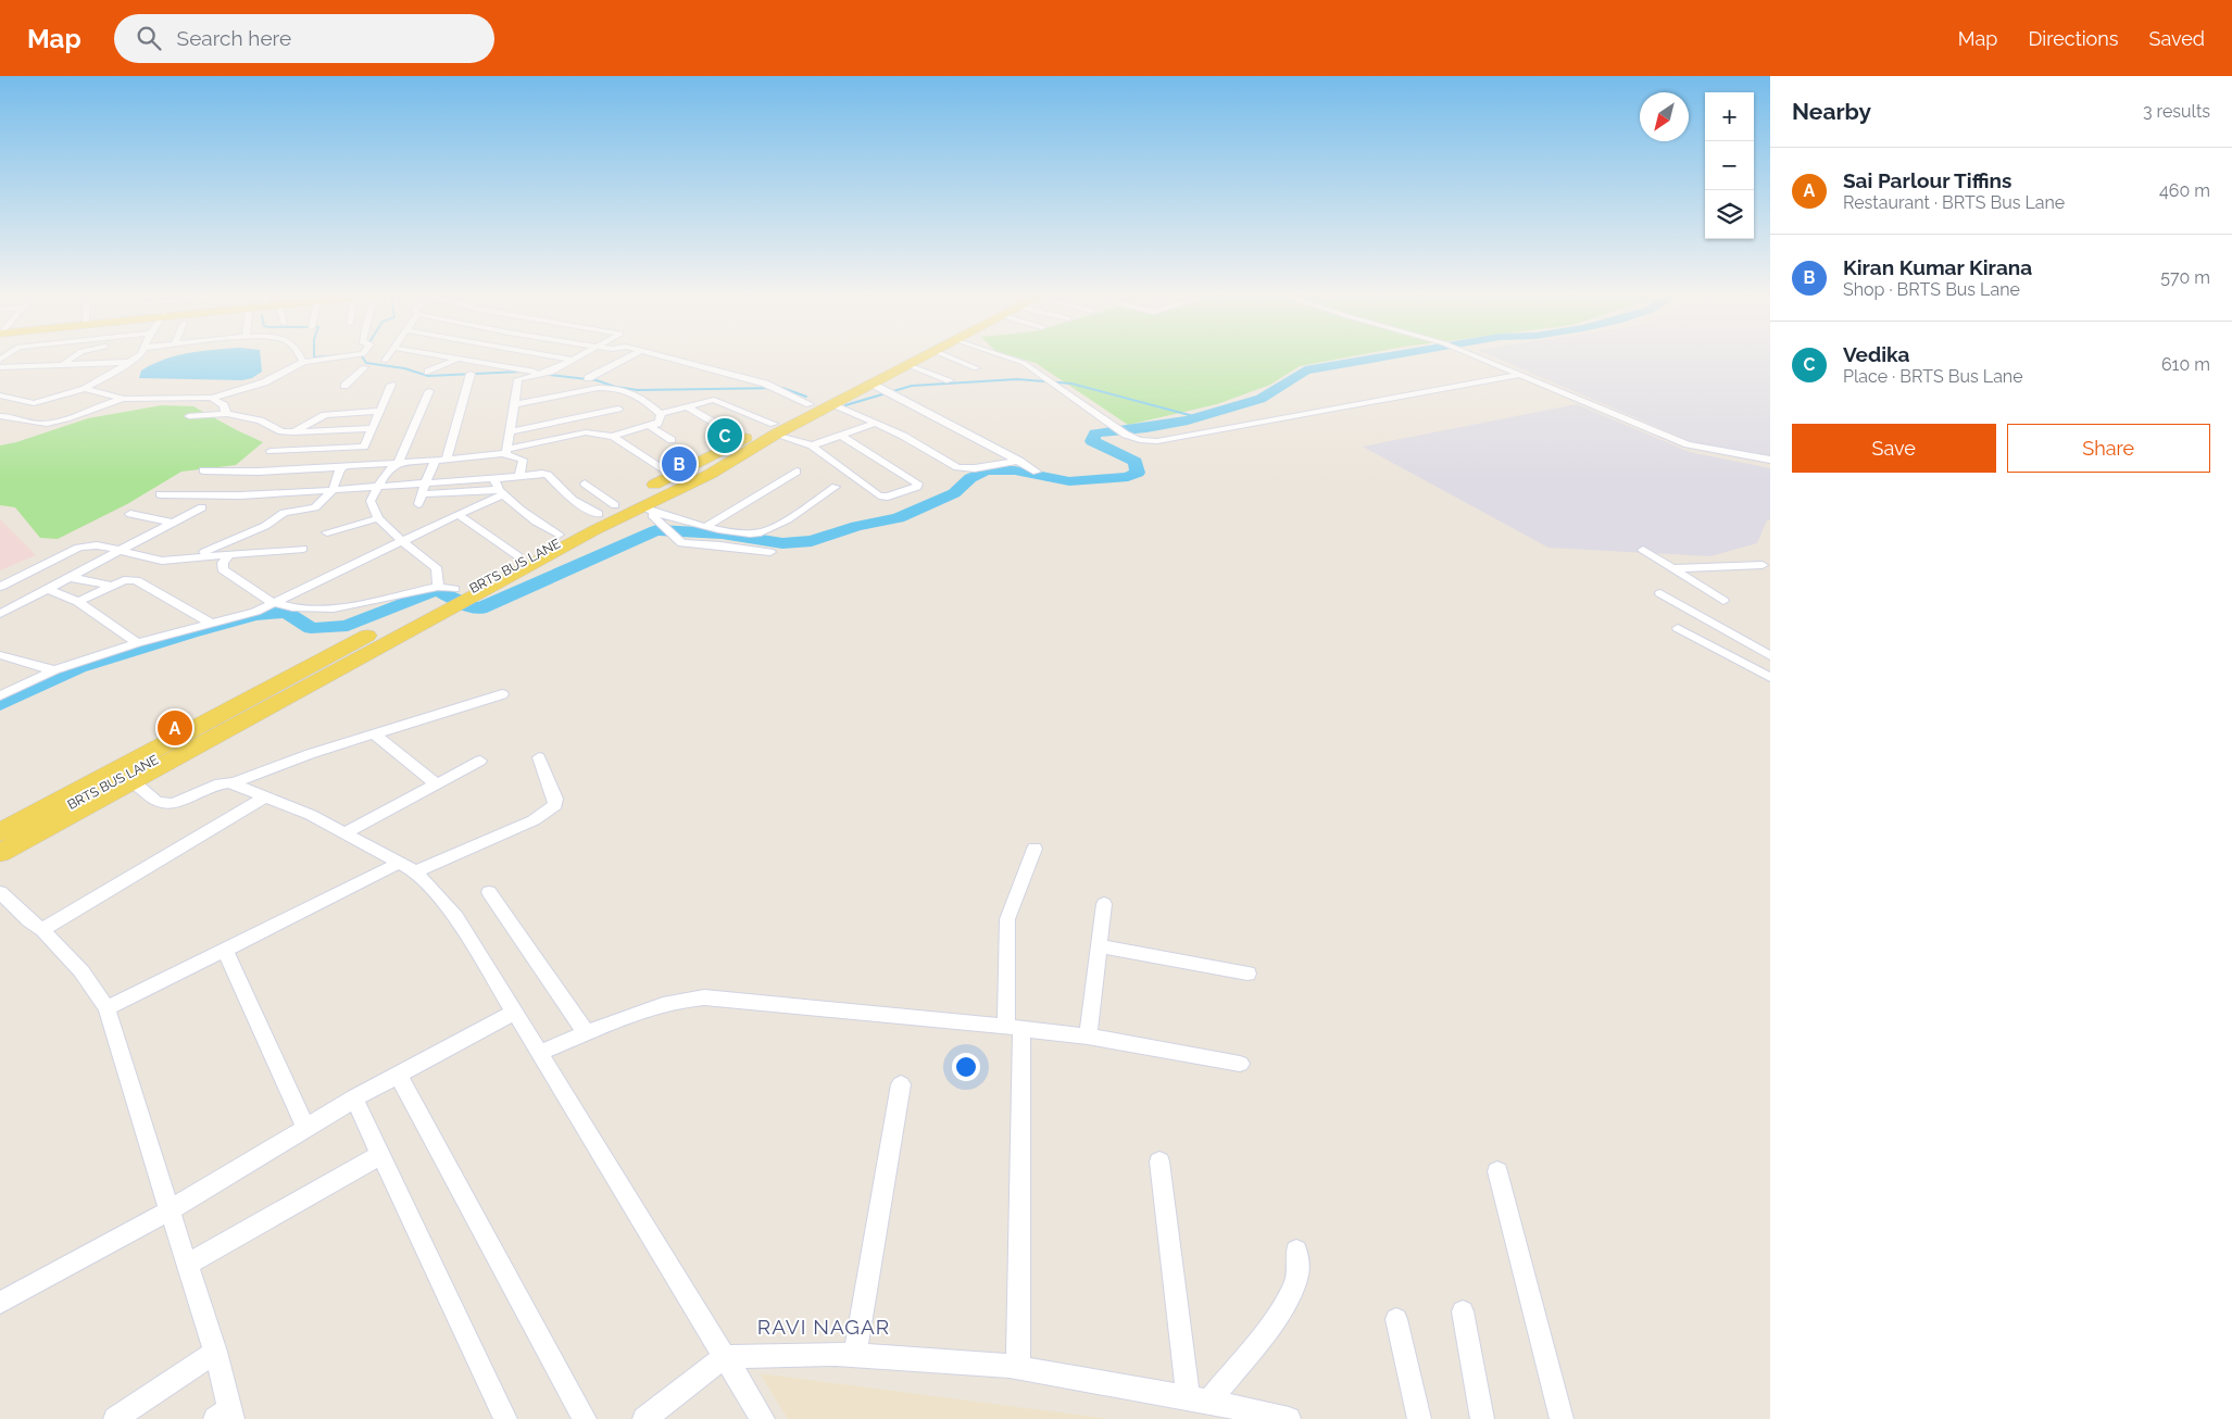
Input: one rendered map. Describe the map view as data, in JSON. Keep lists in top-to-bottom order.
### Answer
{
  "streets": {
    "main road": ["BRTS BUS LANE"]
  },
  "districts": ["RAVI NAGAR"],
  "north": "bottom left",
  "page": {
    "header": "Map",
    "search": "Search here",
    "nav": ["Map", "Directions", "Saved"],
    "heading": ["Nearby", "3 results"],
    "map_buttons": ["+", "−"],
    "list": [
      {
        "mark": "A",
        "name": "Sai Parlour Tiffins",
        "note": "Restaurant · BRTS Bus Lane",
        "value": "460 m"
      },
      {
        "mark": "B",
        "name": "Kiran Kumar Kirana",
        "note": "Shop · BRTS Bus Lane",
        "value": "570 m"
      },
      {
        "mark": "C",
        "name": "Vedika",
        "note": "Place · BRTS Bus Lane",
        "value": "610 m"
      }
    ],
    "buttons": ["Save", "Share"],
    "pins": ["C", "B", "A"]
  }
}
